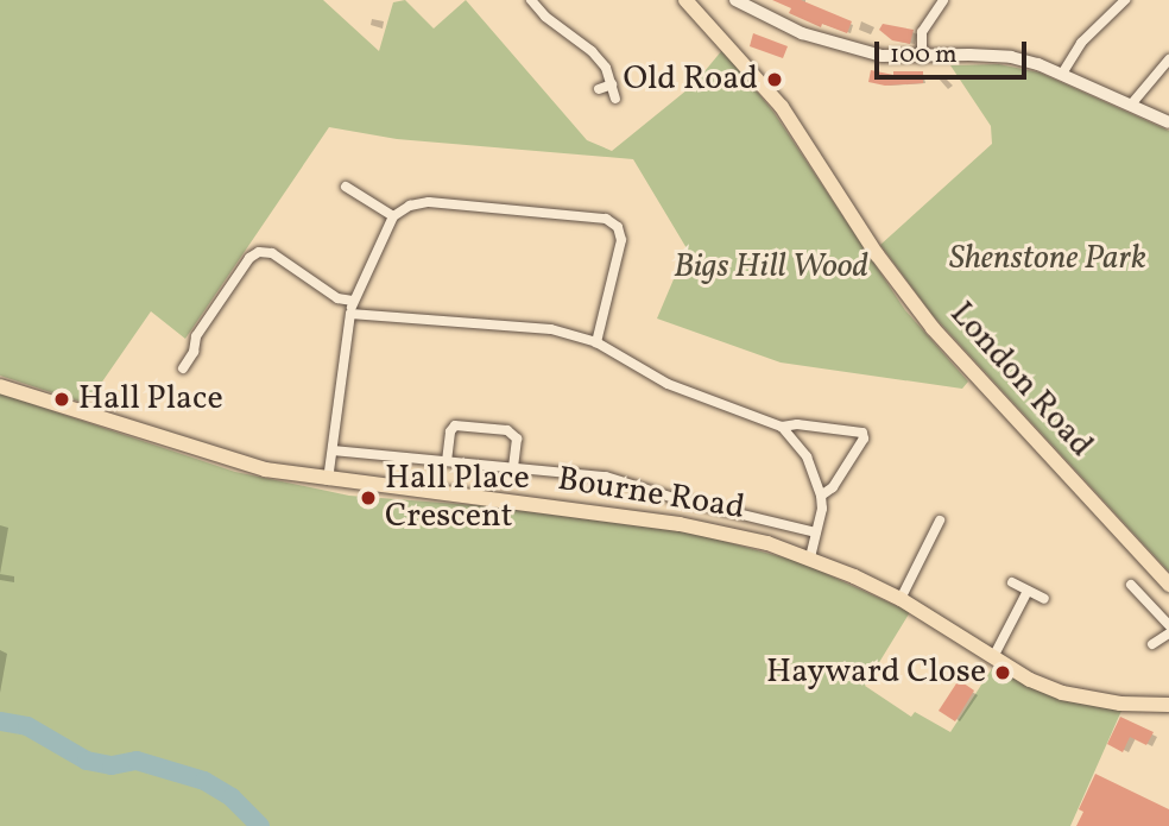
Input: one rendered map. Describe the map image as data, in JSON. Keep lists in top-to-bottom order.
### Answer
{
  "streets": {
    "main road": ["London Road", "Bourne Road"]
  },
  "parks": ["Shenstone Park", "Bigs Hill Wood"],
  "places": [
    "Old Road",
    "Hall Place",
    "Hall Place Crescent",
    "Hayward Close"
  ],
  "scale_bar": "100 m"
}
